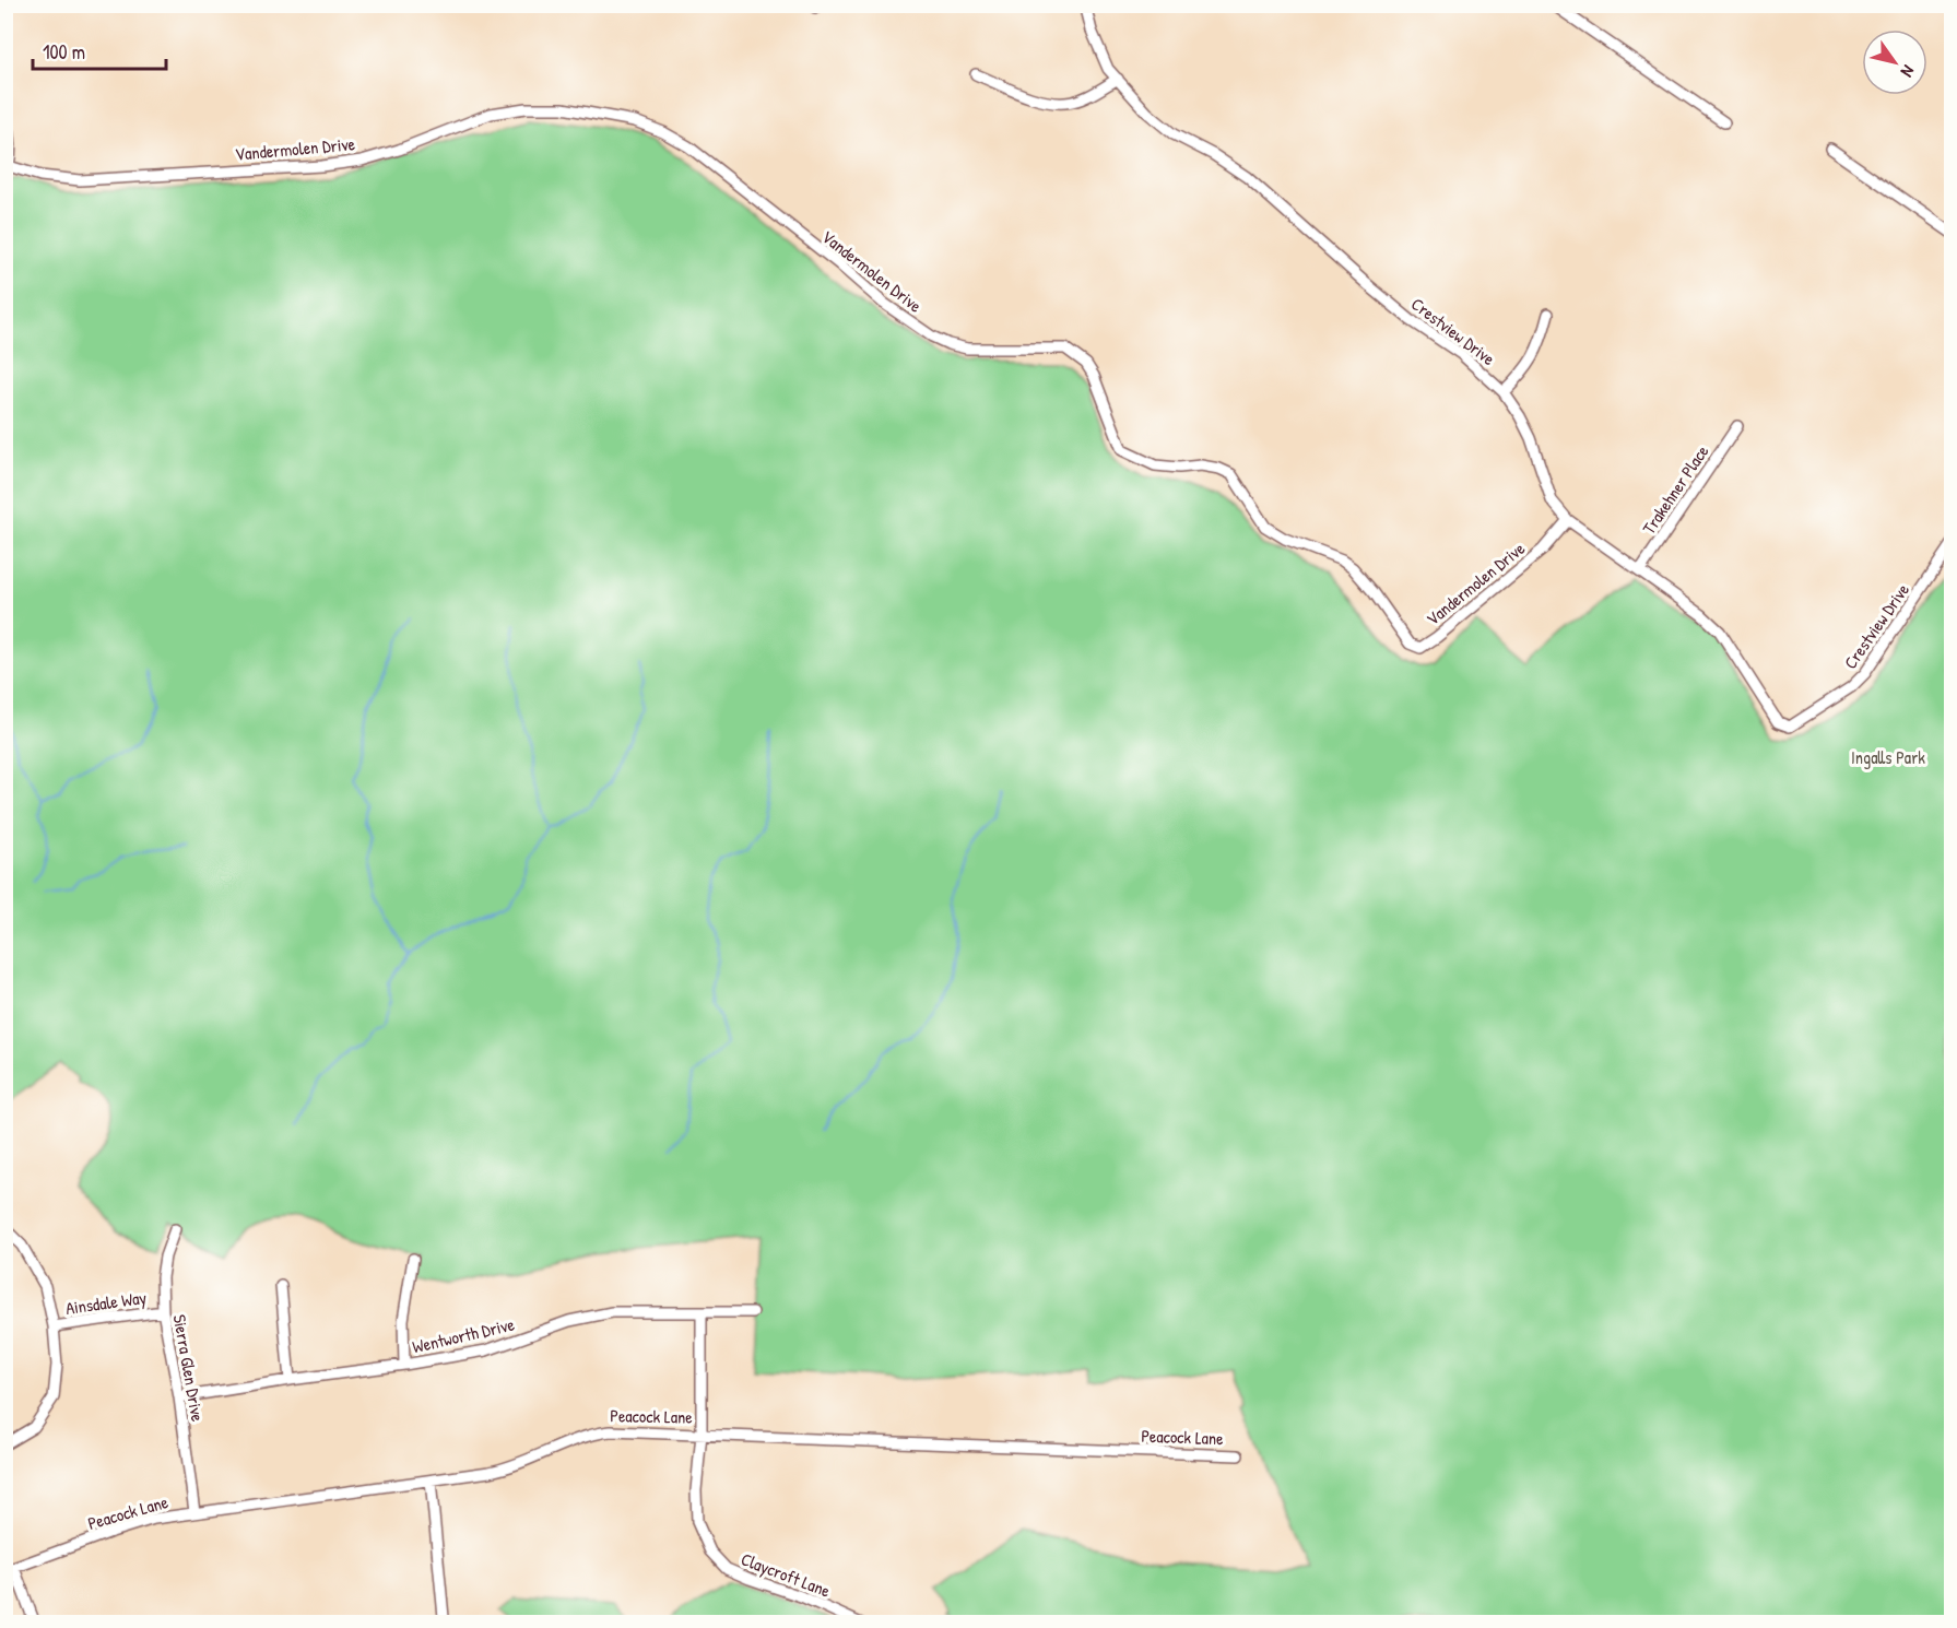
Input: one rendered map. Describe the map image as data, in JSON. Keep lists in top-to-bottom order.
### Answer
{
  "streets": {
    "street": [
      "Vandermolen Drive",
      "Crestview Drive",
      "Trakehner Place",
      "Ainsdale Way",
      "Wentworth Drive",
      "Sierra Glen Drive",
      "Peacock Lane",
      "Claycroft Lane"
    ]
  },
  "crossings": [
    ["Vandermolen Drive", "Crestview Drive"],
    ["Crestview Drive", "Trakehner Place"],
    ["Ainsdale Way", "Sierra Glen Drive"],
    ["Wentworth Drive", "Sierra Glen Drive"],
    ["Wentworth Drive", "Claycroft Lane"],
    ["Sierra Glen Drive", "Peacock Lane"],
    ["Peacock Lane", "Claycroft Lane"]
  ],
  "parks": ["Ingalls Park"],
  "scale_bar": "100 m",
  "north": "bottom right"
}
